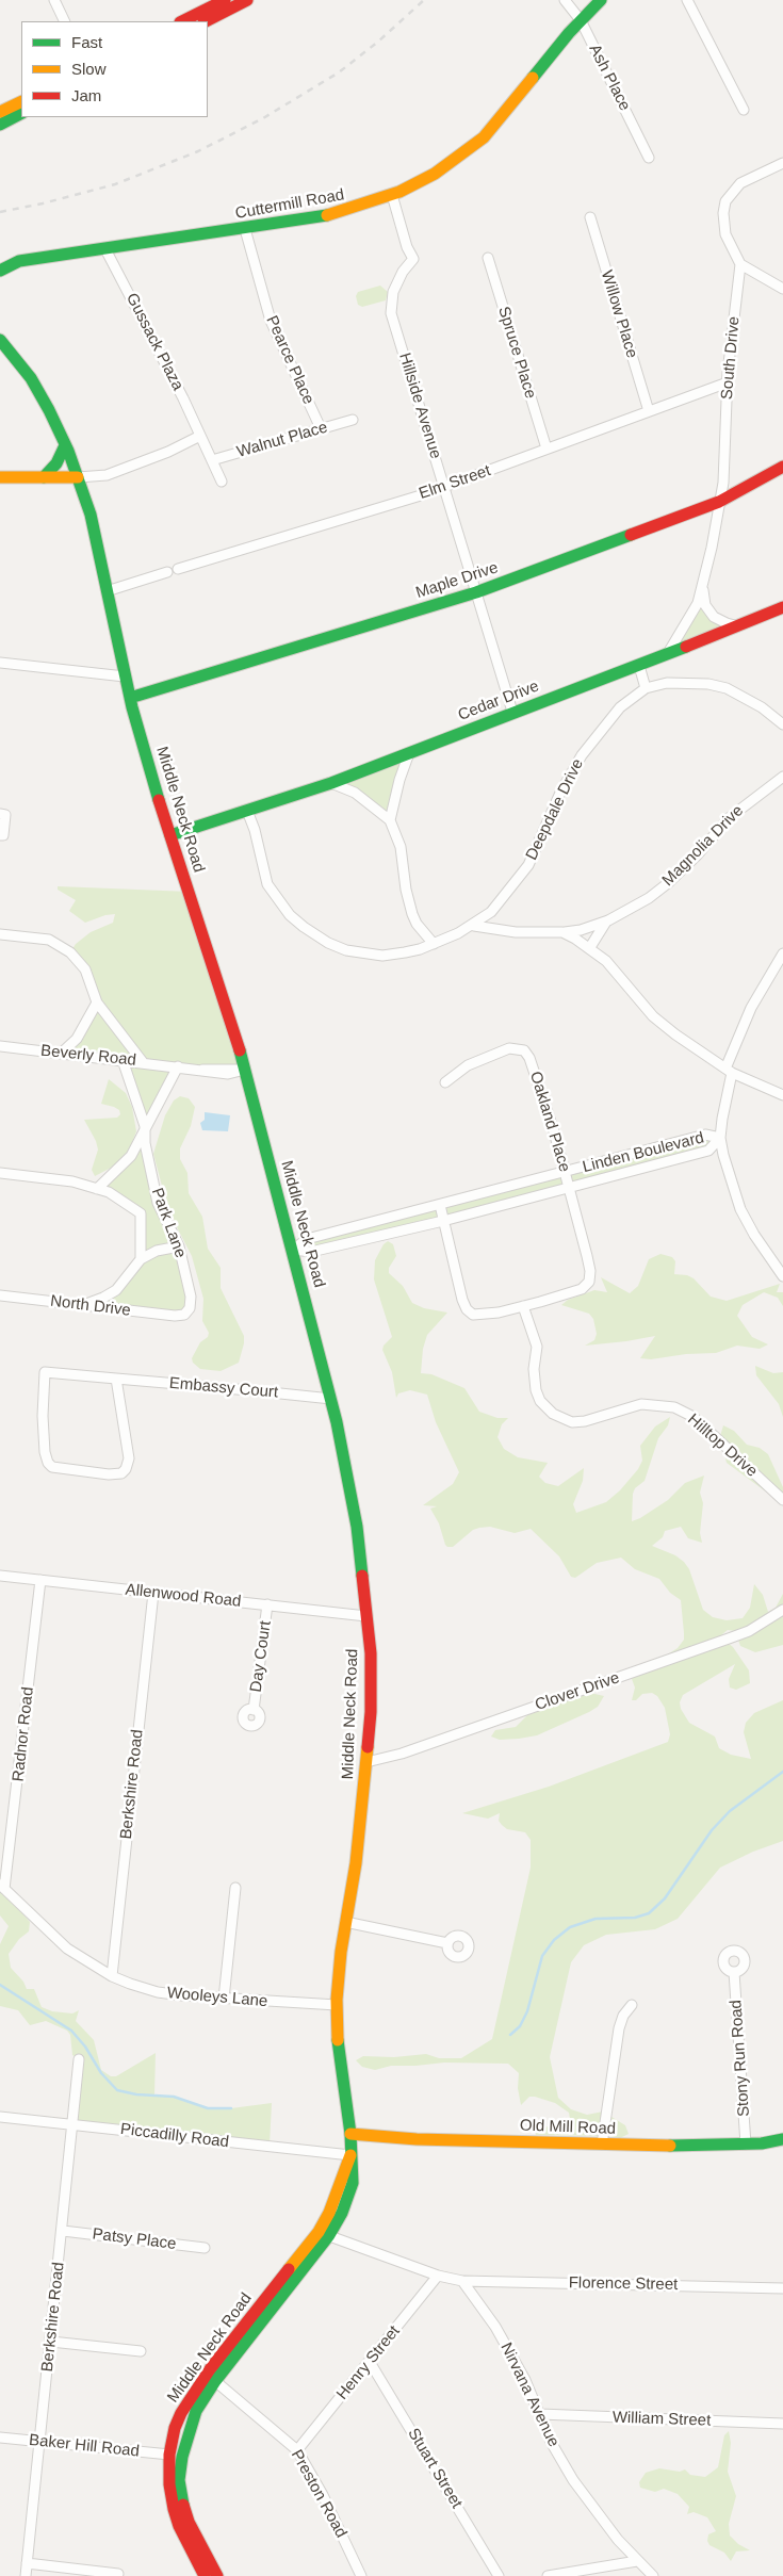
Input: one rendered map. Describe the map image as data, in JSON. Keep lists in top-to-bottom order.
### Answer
{
  "streets": {
    "main road": [
      "Cuttermill Road",
      "Maple Drive",
      "Cedar Drive",
      "Middle Neck Road",
      "Old Mill Road"
    ],
    "street": [
      "Ash Place",
      "Willow Place",
      "Gussack Plaza",
      "Spruce Place",
      "South Drive",
      "Pearce Place",
      "Hillside Avenue",
      "Walnut Place",
      "Elm Street",
      "Deepdale Drive",
      "Magnolia Drive",
      "Beverly Road",
      "Oakland Place",
      "Linden Boulevard",
      "Park Lane",
      "North Drive",
      "Embassy Court",
      "Hilltop Drive",
      "Allenwood Road",
      "Day Court",
      "Clover Drive",
      "Radnor Road",
      "Berkshire Road",
      "Wooleys Lane",
      "Stony Run Road",
      "Piccadilly Road",
      "Patsy Place",
      "Florence Street",
      "Henry Street",
      "Nirvana Avenue",
      "William Street",
      "Baker Hill Road",
      "Stuart Street",
      "Preston Road"
    ]
  },
  "crossings": [
    ["Ash Place", "Cuttermill Road"],
    ["Cuttermill Road", "Gussack Plaza"],
    ["Cuttermill Road", "Pearce Place"],
    ["Cuttermill Road", "Hillside Avenue"],
    ["Willow Place", "Elm Street"],
    ["Gussack Plaza", "Walnut Place"],
    ["Spruce Place", "Elm Street"],
    ["South Drive", "Elm Street"],
    ["South Drive", "Maple Drive"],
    ["South Drive", "Cedar Drive"],
    ["Pearce Place", "Walnut Place"],
    ["Hillside Avenue", "Elm Street"],
    ["Hillside Avenue", "Maple Drive"],
    ["Hillside Avenue", "Cedar Drive"],
    ["Maple Drive", "Middle Neck Road"],
    ["Cedar Drive", "Middle Neck Road"],
    ["Cedar Drive", "Deepdale Drive"],
    ["Middle Neck Road", "Beverly Road"],
    ["Middle Neck Road", "Linden Boulevard"],
    ["Middle Neck Road", "Embassy Court"],
    ["Middle Neck Road", "Allenwood Road"],
    ["Middle Neck Road", "Clover Drive"],
    ["Middle Neck Road", "Wooleys Lane"],
    ["Middle Neck Road", "Old Mill Road"],
    ["Middle Neck Road", "Piccadilly Road"],
    ["Middle Neck Road", "Baker Hill Road"],
    ["Middle Neck Road", "Preston Road"],
    ["Deepdale Drive", "Magnolia Drive"],
    ["Beverly Road", "Park Lane"],
    ["Oakland Place", "Linden Boulevard"],
    ["Oakland Place", "Hilltop Drive"],
    ["Park Lane", "North Drive"],
    ["Allenwood Road", "Day Court"],
    ["Allenwood Road", "Radnor Road"],
    ["Allenwood Road", "Berkshire Road"],
    ["Radnor Road", "Wooleys Lane"],
    ["Berkshire Road", "Wooleys Lane"],
    ["Berkshire Road", "Piccadilly Road"],
    ["Berkshire Road", "Patsy Place"],
    ["Berkshire Road", "Baker Hill Road"],
    ["Stony Run Road", "Old Mill Road"],
    ["Florence Street", "Nirvana Avenue"],
    ["Henry Street", "Stuart Street"],
    ["Henry Street", "Preston Road"],
    ["Nirvana Avenue", "William Street"]
  ],
  "legend": ["Fast", "Slow", "Jam"]
}
